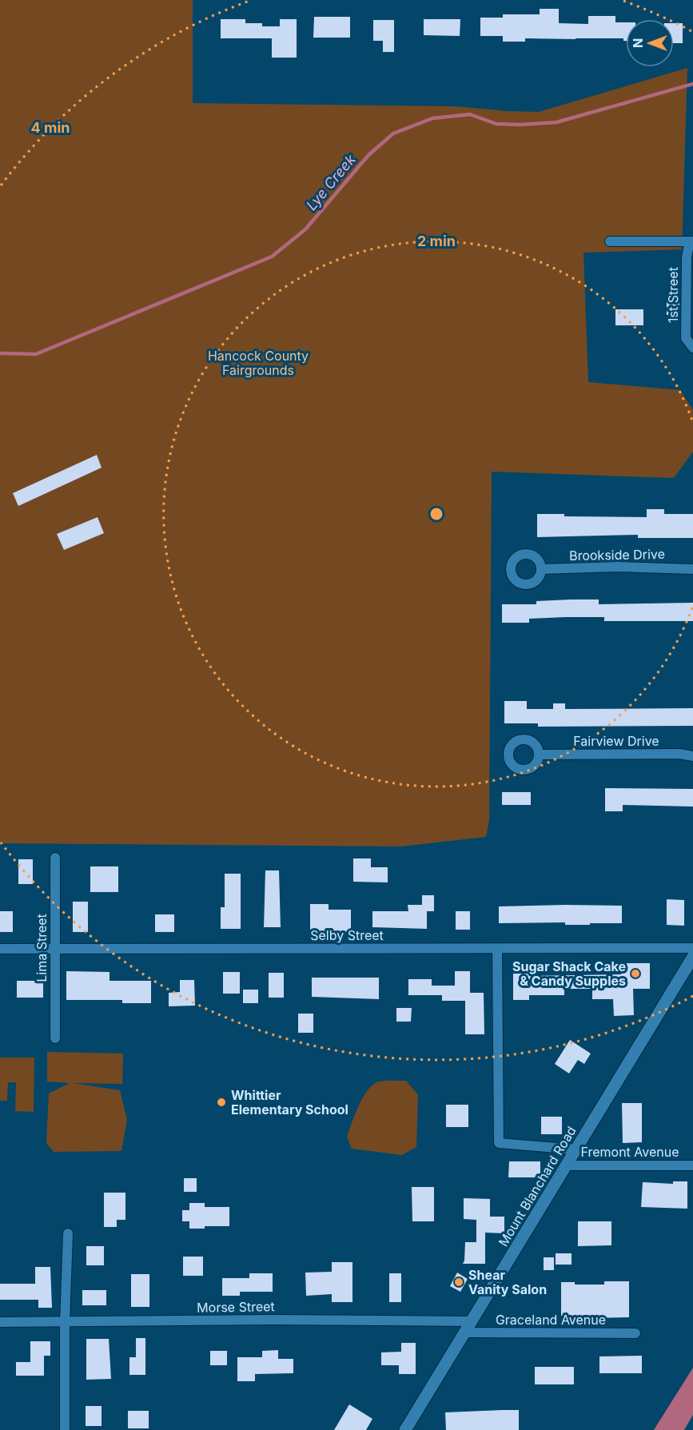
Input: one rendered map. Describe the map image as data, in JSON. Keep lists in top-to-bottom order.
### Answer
{
  "streets": {
    "main road": ["Mount Blanchard Road"],
    "street": [
      "1st Street",
      "Brookside Drive",
      "Fairview Drive",
      "Selby Street",
      "Lima Street",
      "Fremont Avenue",
      "Morse Street",
      "Graceland Avenue"
    ]
  },
  "crossings": [
    ["Selby Street", "Lima Street"],
    ["Fremont Avenue", "Mount Blanchard Road"],
    ["Mount Blanchard Road", "Morse Street"],
    ["Mount Blanchard Road", "Graceland Avenue"]
  ],
  "water": ["Lye Creek"],
  "parks": ["Hancock County Fairgrounds"],
  "places": ["Sugar Shack Cake & Candy Supples", "Whittier Elementary School", "Shear Vanity Salon"],
  "north": "left",
  "rings": ["4 min", "2 min"]
}
